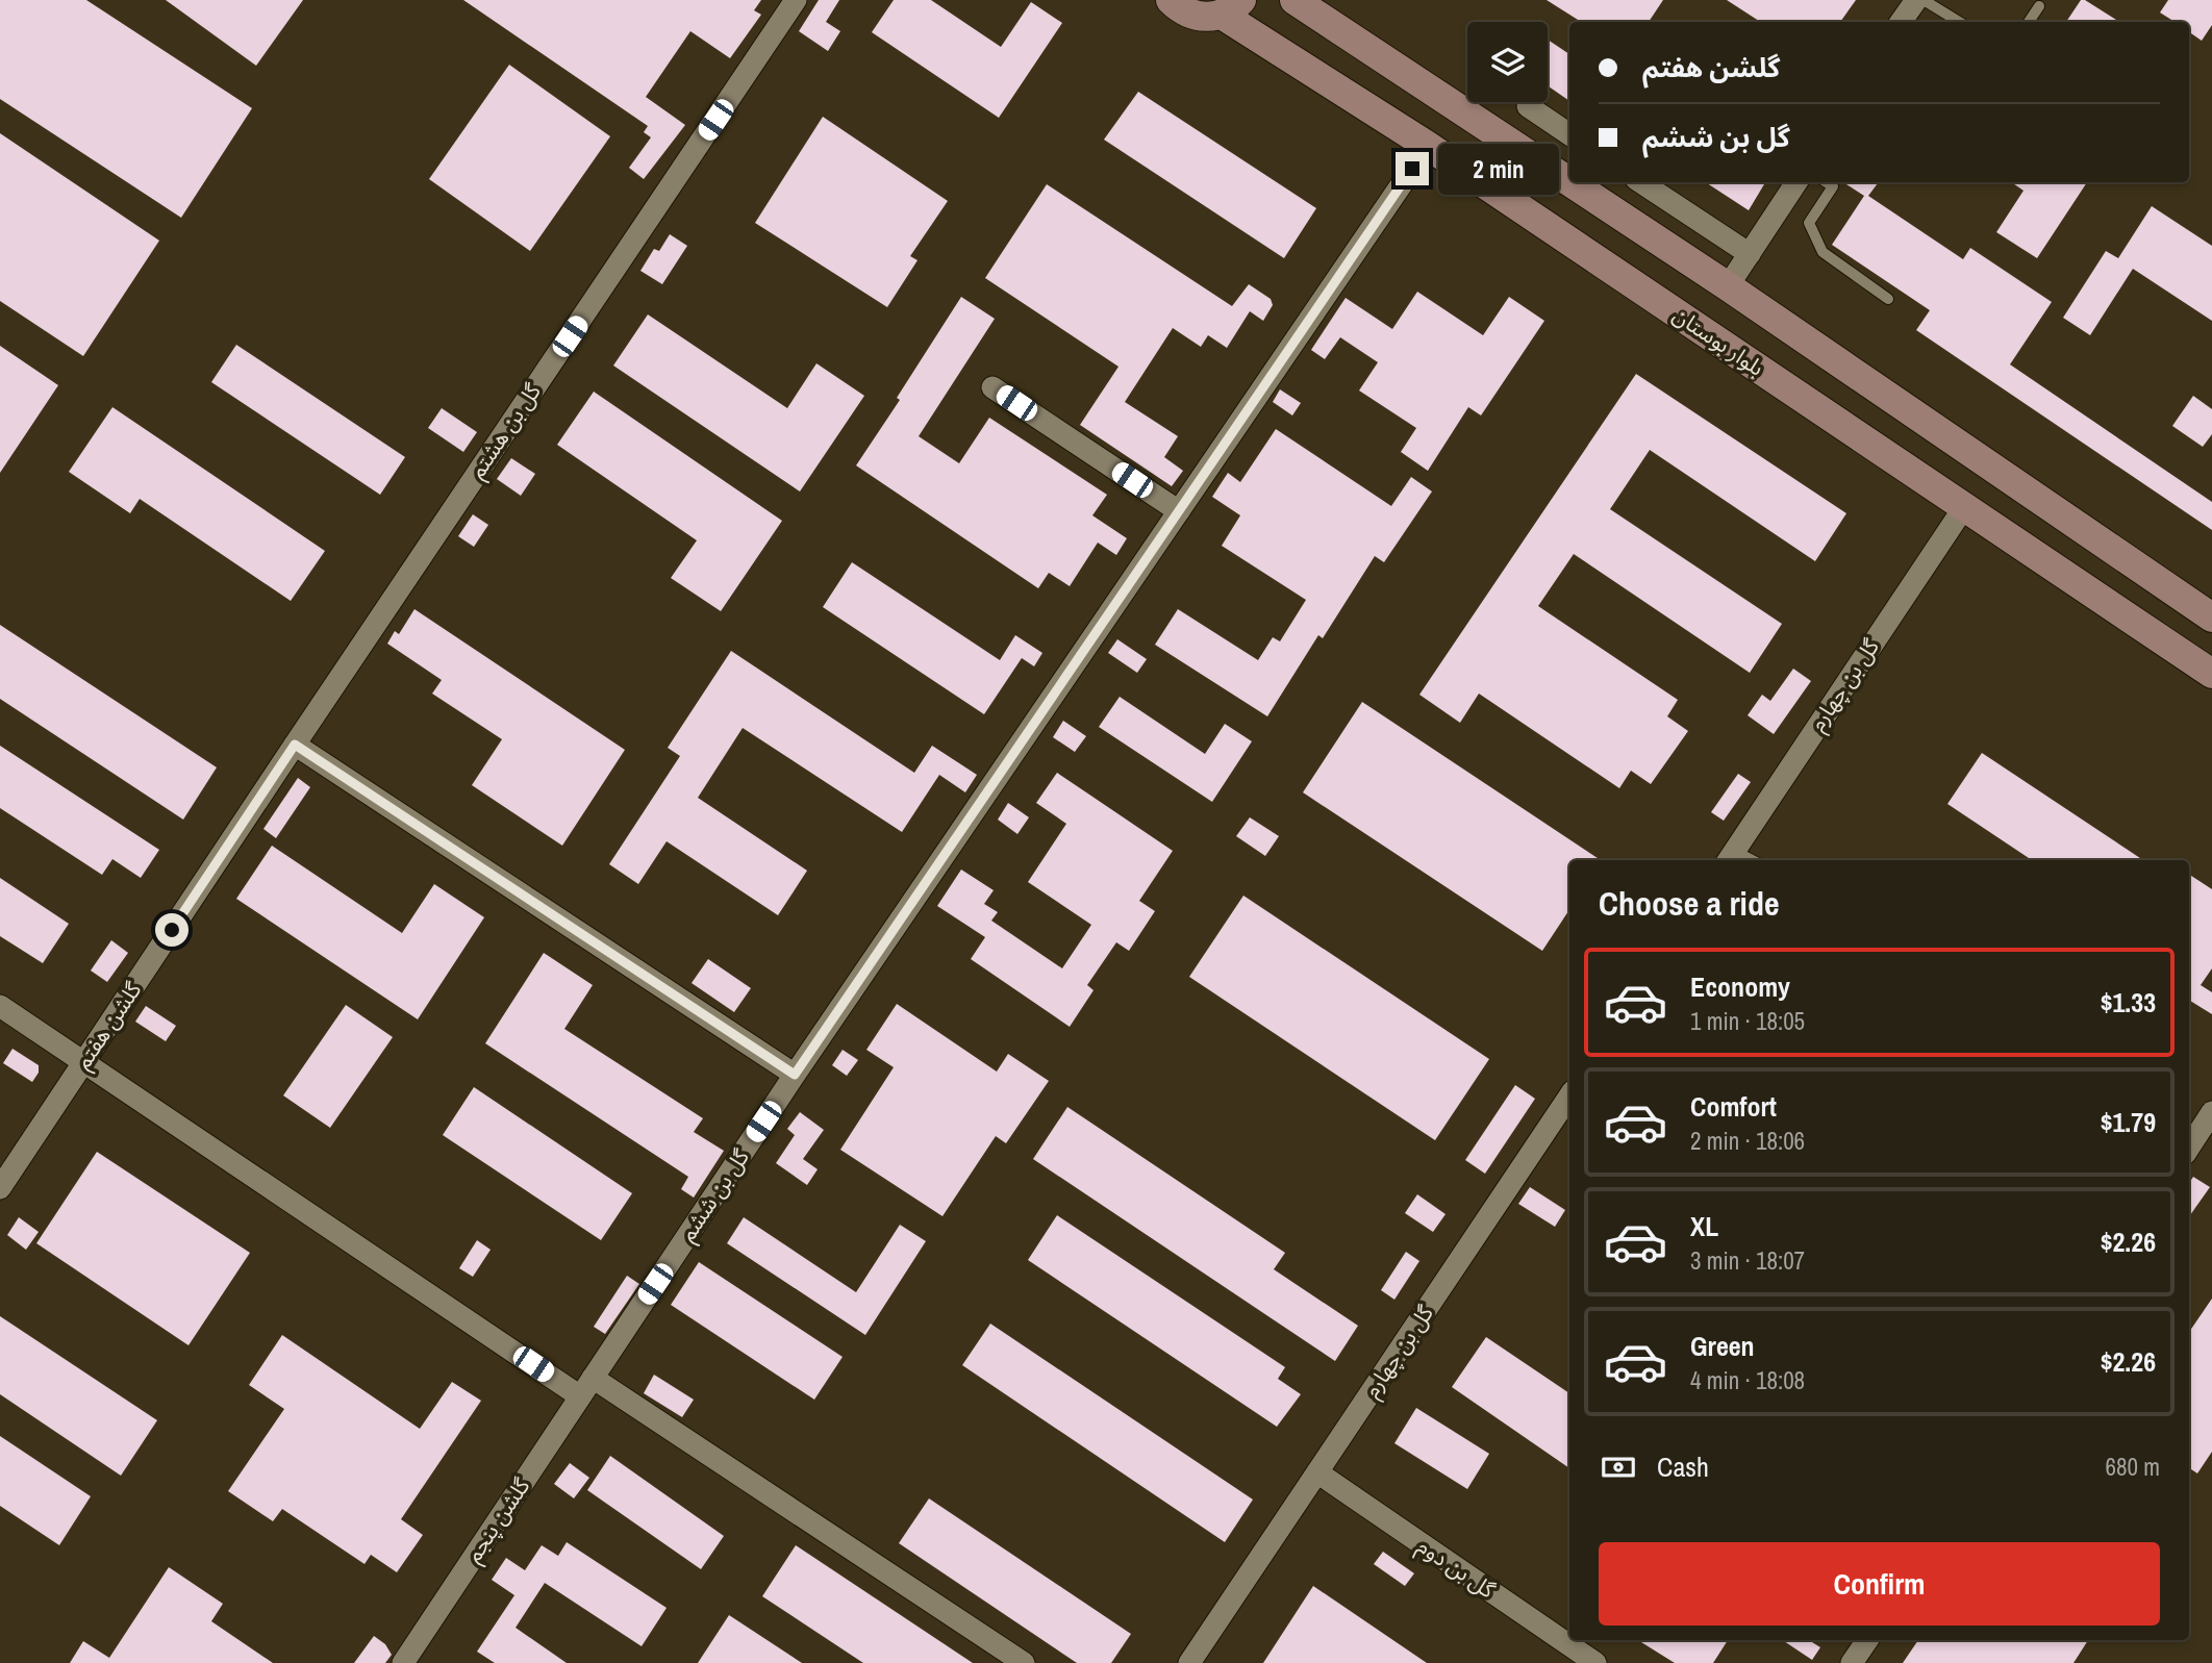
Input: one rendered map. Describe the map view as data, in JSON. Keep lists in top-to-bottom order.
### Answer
{
  "streets": {
    "street": [
      "بلوار بوستان",
      "گل بن هشتم",
      "گل بن چهارم",
      "گلشن هفتم",
      "گل بن ششم",
      "گلشن پنجم",
      "گل بن دوم"
    ]
  },
  "crossings": [
    ["بلوار بوستان", "گل بن چهارم"],
    ["بلوار بوستان", "گل بن ششم"],
    ["گل بن هشتم", "گلشن هفتم"],
    ["گل بن چهارم", "گل بن دوم"],
    ["گل بن ششم", "گلشن پنجم"]
  ],
  "page": {
    "banner": ["گلشن هفتم", "گل بن ششم"],
    "bubble": "2 min",
    "heading": "Choose a ride",
    "list": [
      {
        "name": "Economy",
        "note": "1 min · 18:05",
        "value": "$1.33"
      },
      {
        "name": "Comfort",
        "note": "2 min · 18:06",
        "value": "$1.79"
      },
      {
        "name": "XL",
        "note": "3 min · 18:07",
        "value": "$2.26"
      },
      {
        "name": "Green",
        "note": "4 min · 18:08",
        "value": "$2.26"
      }
    ],
    "pay": ["Cash", "680 m"],
    "buttons": "Confirm"
  }
}
